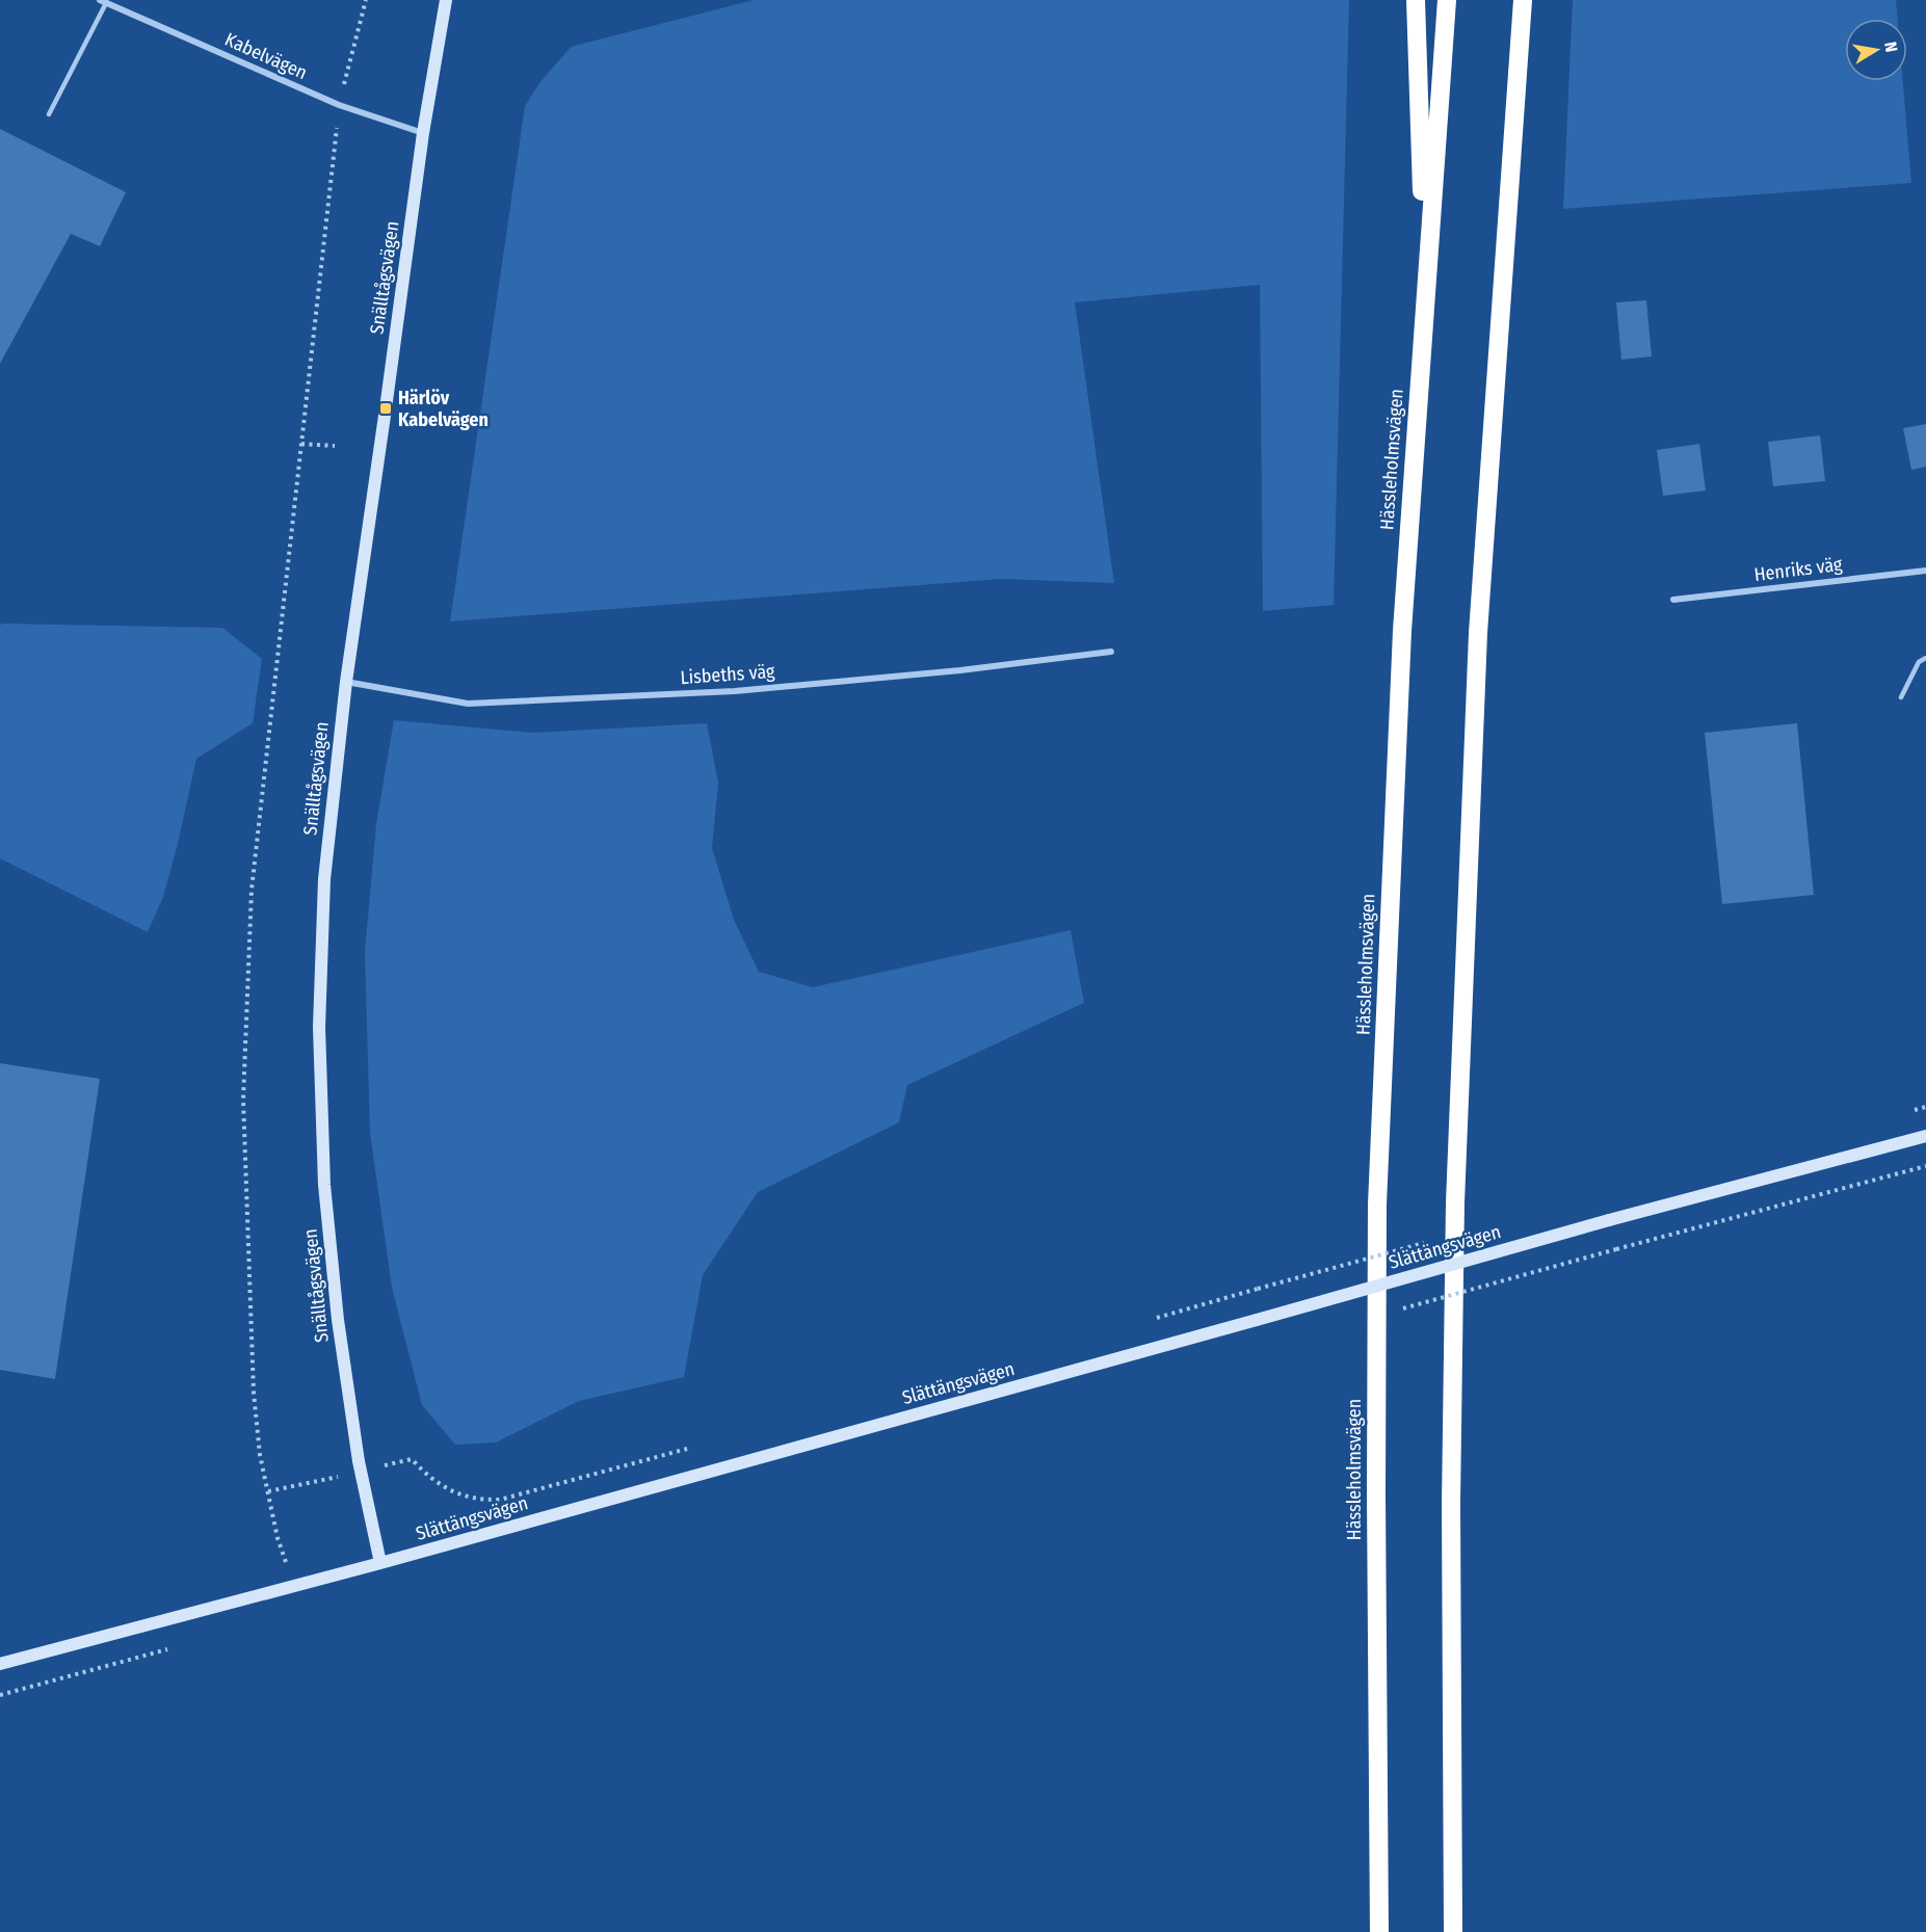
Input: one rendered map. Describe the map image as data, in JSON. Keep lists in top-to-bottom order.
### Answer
{
  "streets": {
    "highway": ["Hässleholmsvägen"],
    "street": [
      "Kabelvägen",
      "Snälltågsvägen",
      "Henriks väg",
      "Lisbeths väg",
      "Slättängsvägen"
    ]
  },
  "crossings": [
    ["Kabelvägen", "Snälltågsvägen"],
    ["Snälltågsvägen", "Lisbeths väg"],
    ["Snälltågsvägen", "Slättängsvägen"]
  ],
  "places": {
    "transit": ["Härlöv Kabelvägen"]
  },
  "north": "right"
}
